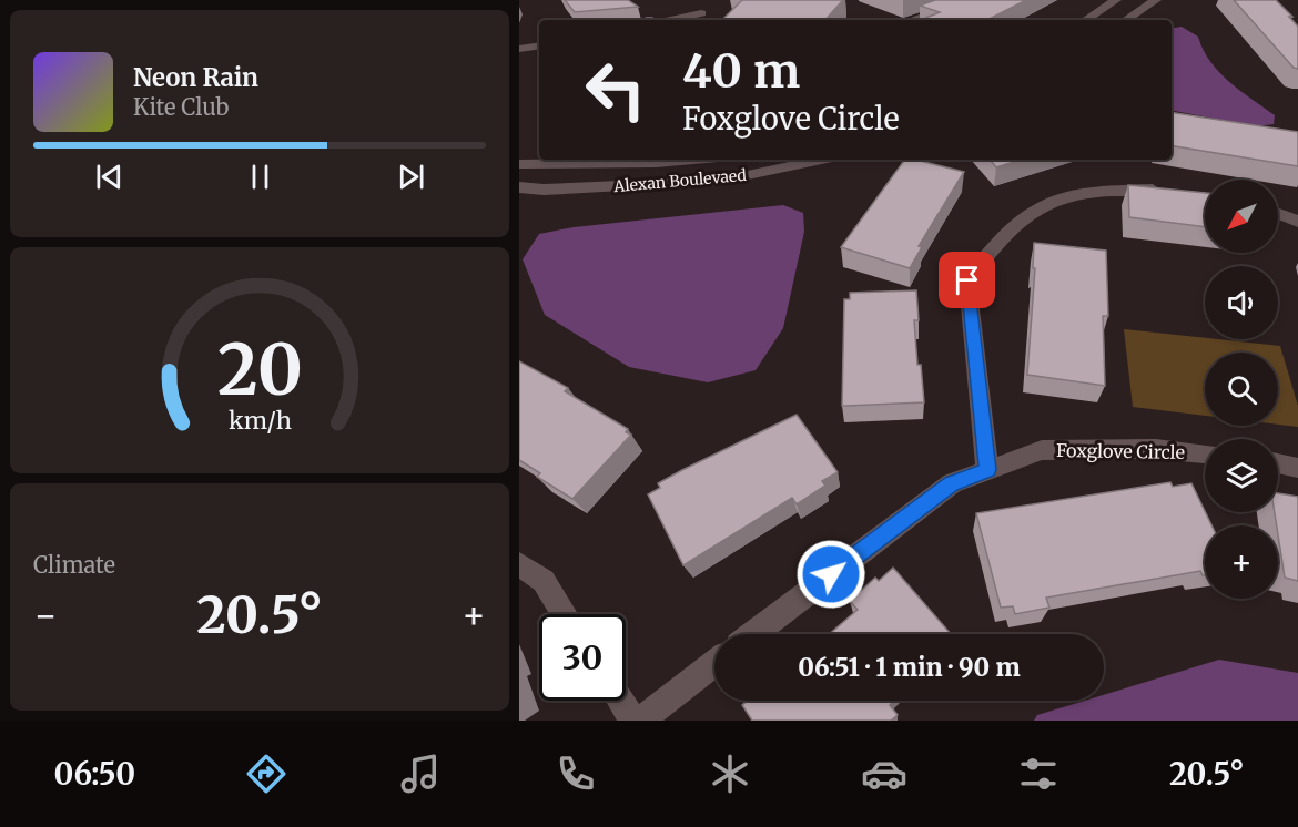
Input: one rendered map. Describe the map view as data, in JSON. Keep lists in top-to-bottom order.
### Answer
{
  "streets": {
    "street": ["Alexan Boulevaed", "Foxglove Circle"]
  },
  "north": "bottom left",
  "page": {
    "turn": ["40 m", "Foxglove Circle"],
    "song": ["Neon Rain", "Kite Club"],
    "map_buttons": "+",
    "tile": "Climate",
    "heat": ["−", "20.5°", "+"],
    "limit": "30",
    "trip": "06:51 · 1 min · 90 m",
    "tabs": ["06:50", "20.5°"],
    "gauge": ["20", "km/h"]
  }
}
